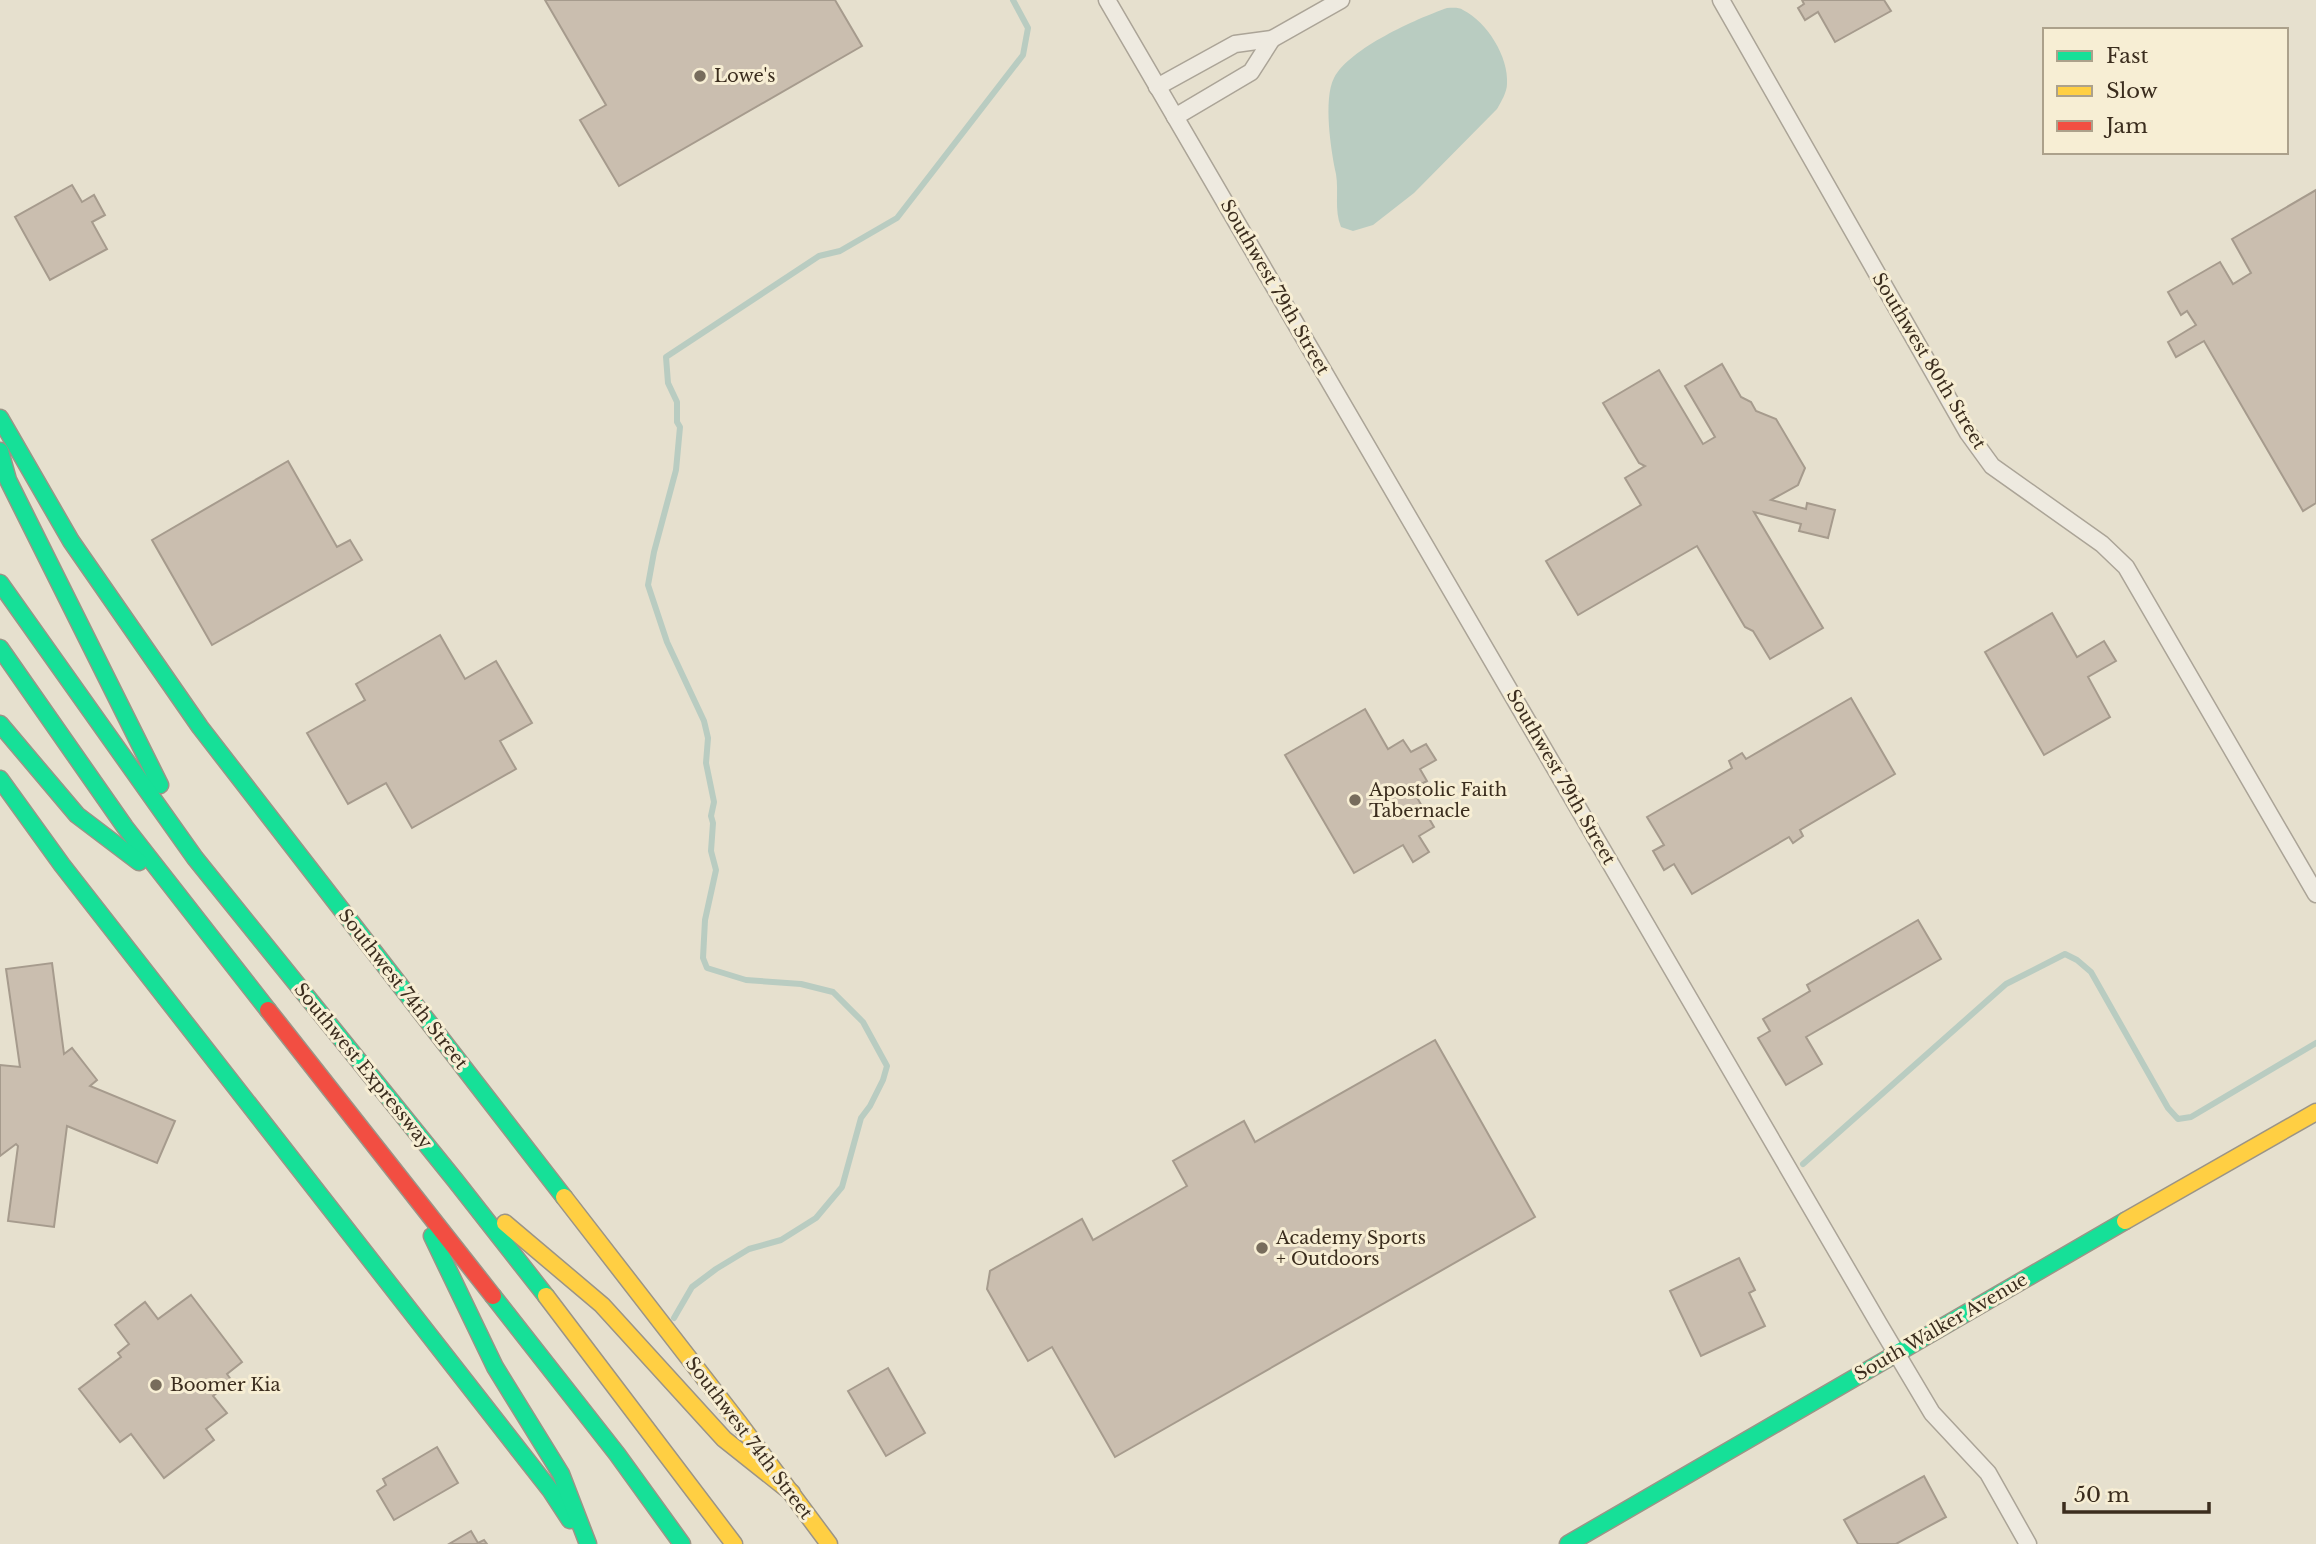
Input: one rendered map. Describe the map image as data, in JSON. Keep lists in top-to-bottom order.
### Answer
{
  "streets": {
    "main road": ["Southwest 74th Street", "Southwest Expressway", "South Walker Avenue"],
    "street": ["Southwest 79th Street", "Southwest 80th Street"]
  },
  "crossings": [
    ["Southwest 79th Street", "South Walker Avenue"]
  ],
  "places": [
    "Lowe's",
    "Apostolic Faith Tabernacle",
    "Academy Sports + Outdoors",
    "Boomer Kia"
  ],
  "legend": ["Fast", "Slow", "Jam"],
  "scale_bar": "50 m"
}
